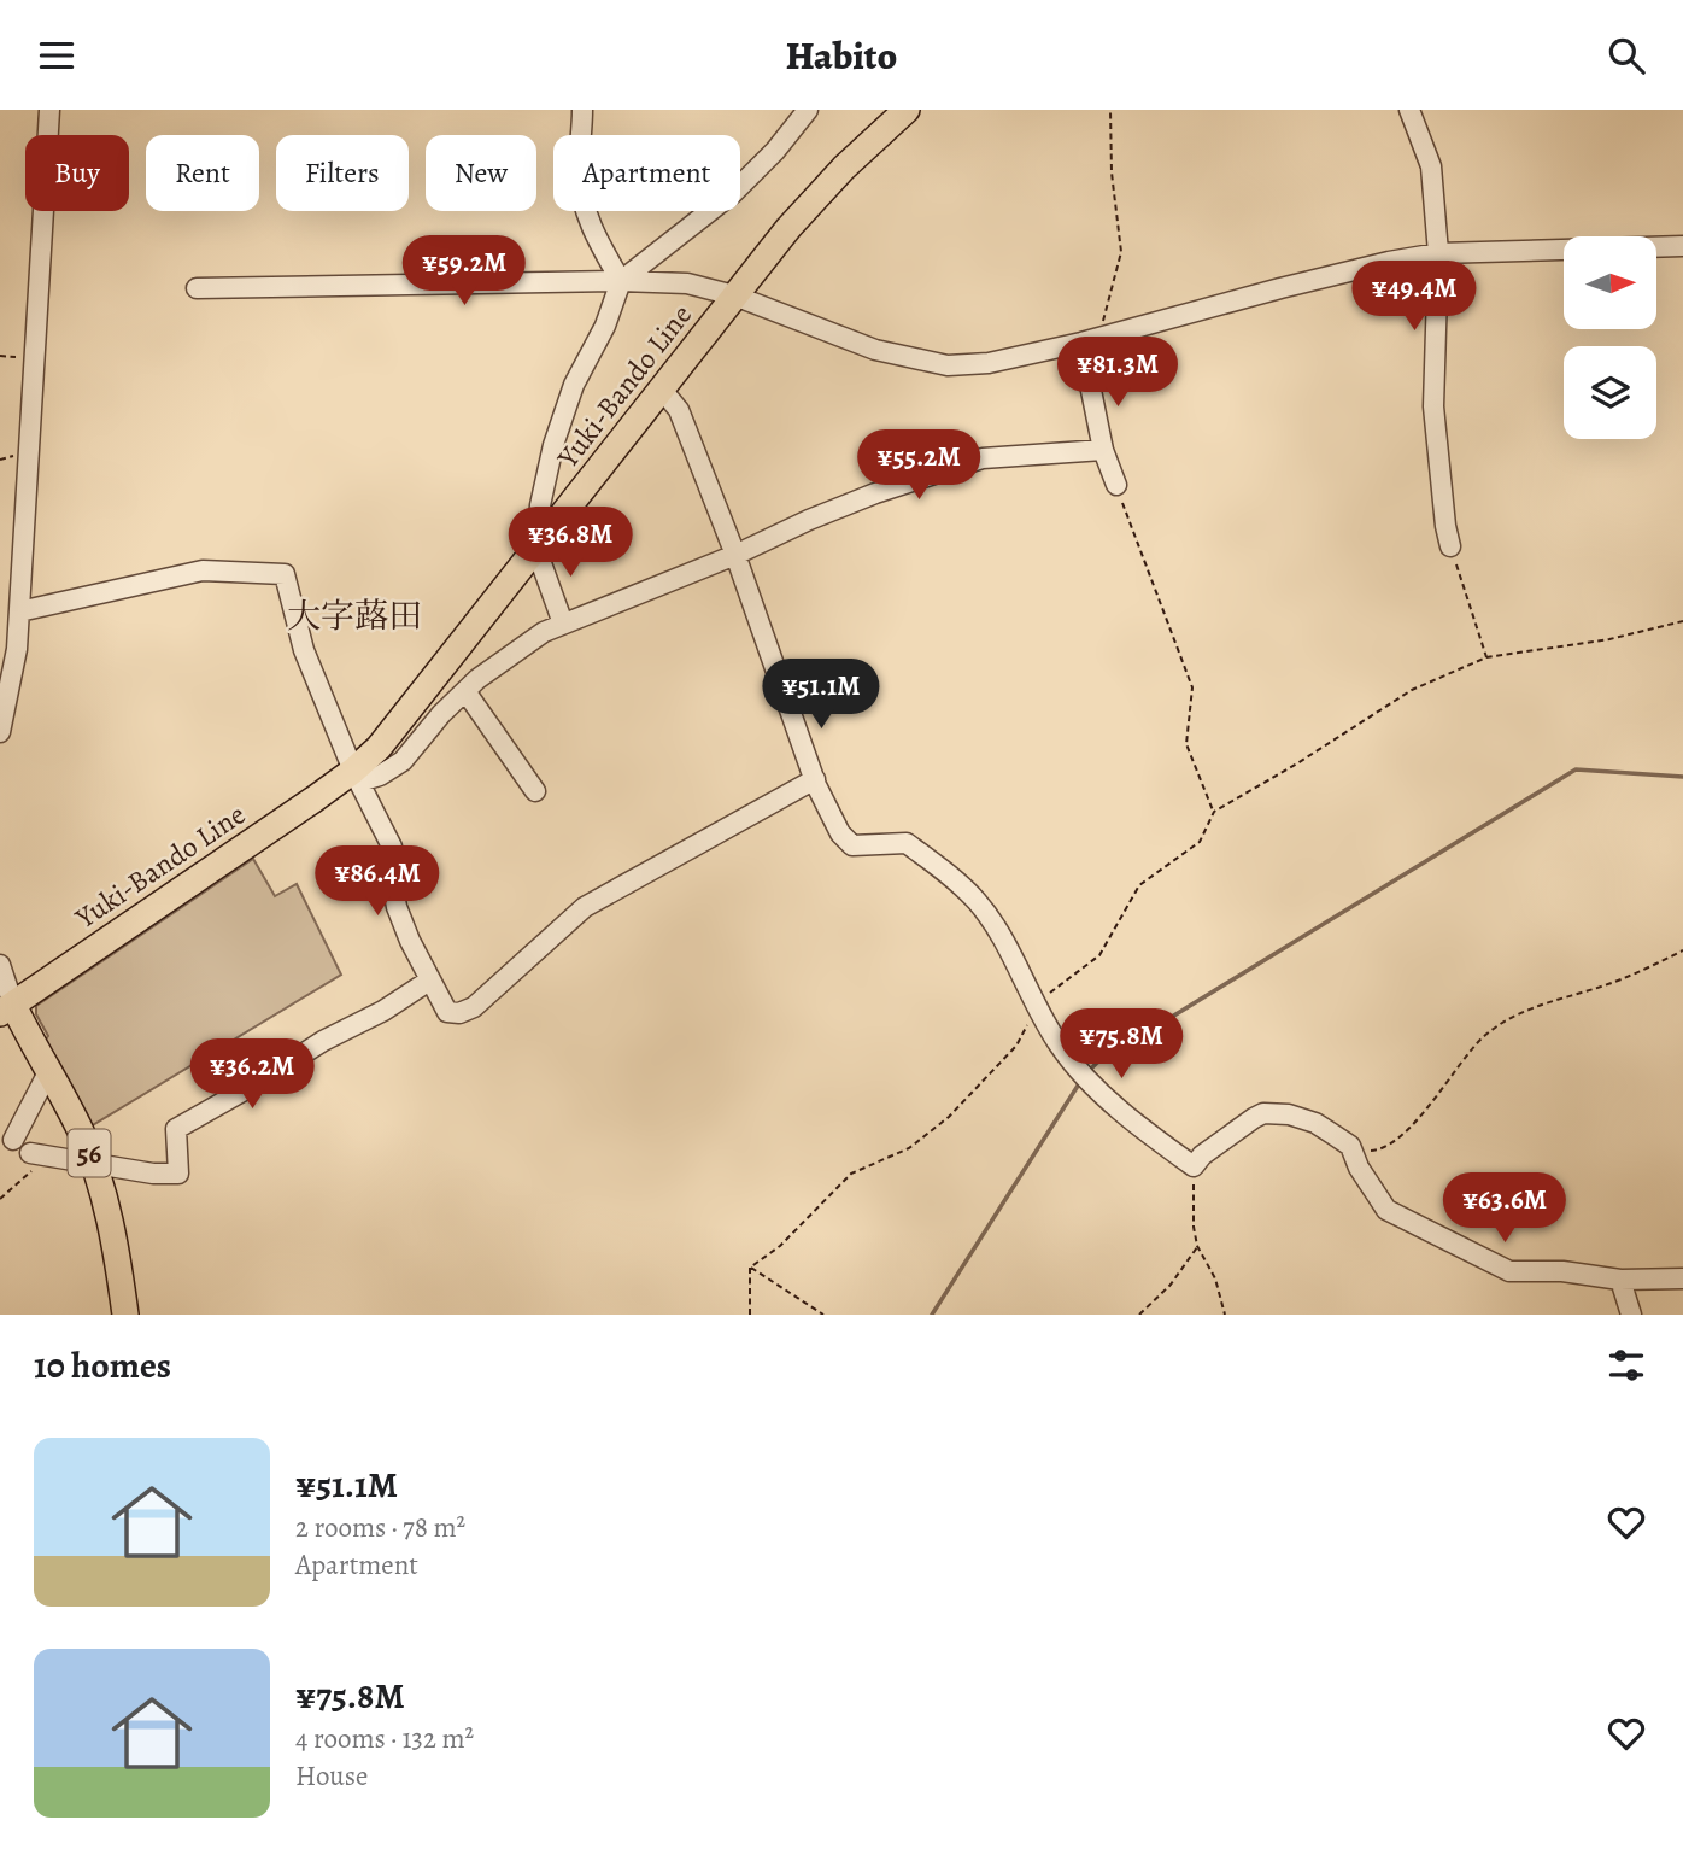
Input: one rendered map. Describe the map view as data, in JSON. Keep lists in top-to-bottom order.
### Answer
{
  "streets": {
    "main road": ["Yuki-Bando Line", "56"]
  },
  "crossings": [
    ["Yuki-Bando Line", "56"]
  ],
  "districts": ["大字蕗田"],
  "north": "right",
  "page": {
    "header": "Habito",
    "chip": [
      "Buy",
      "Rent",
      "Filters",
      "New",
      "Apartment"
    ],
    "price": [
      "¥59.2M",
      "¥49.4M",
      "¥81.3M",
      "¥55.2M",
      "¥36.8M",
      "¥51.1M",
      "¥86.4M",
      "¥75.8M",
      "¥36.2M",
      "¥63.6M"
    ],
    "heading": "10 homes",
    "list": [
      {
        "name": "¥51.1M",
        "note": "2 rooms · 78 m² · Apartment"
      },
      {
        "name": "¥75.8M",
        "note": "4 rooms · 132 m² · House"
      }
    ]
  }
}
